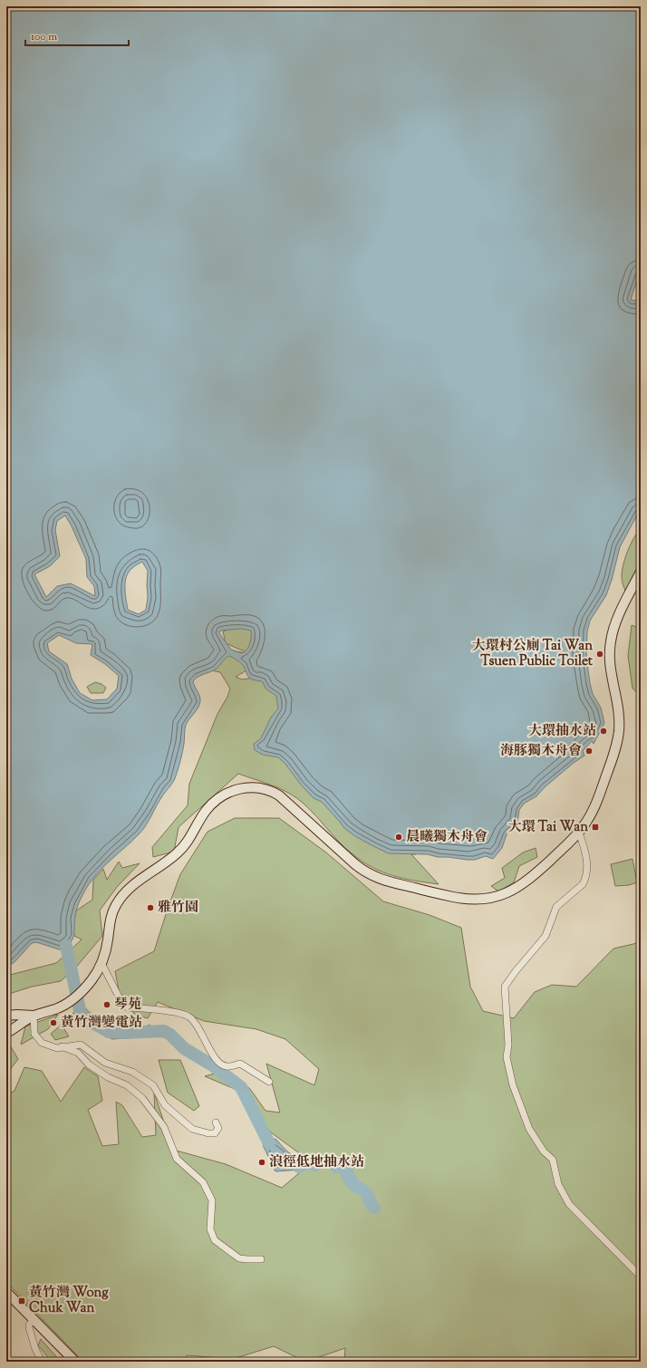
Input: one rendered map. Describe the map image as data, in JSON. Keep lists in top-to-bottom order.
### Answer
{
  "places": {
    "other": [
      "大環村公廁 Tai Wan Tsuen Public Toilet",
      "大環抽水站",
      "海豚獨木舟會",
      "晨曦獨木舟會",
      "雅竹園",
      "琴苑",
      "黃竹灣變電站",
      "浪徑低地抽水站"
    ],
    "transit": ["大環 Tai Wan", "黃竹灣 Wong Chuk Wan"]
  },
  "scale_bar": "100 m"
}
